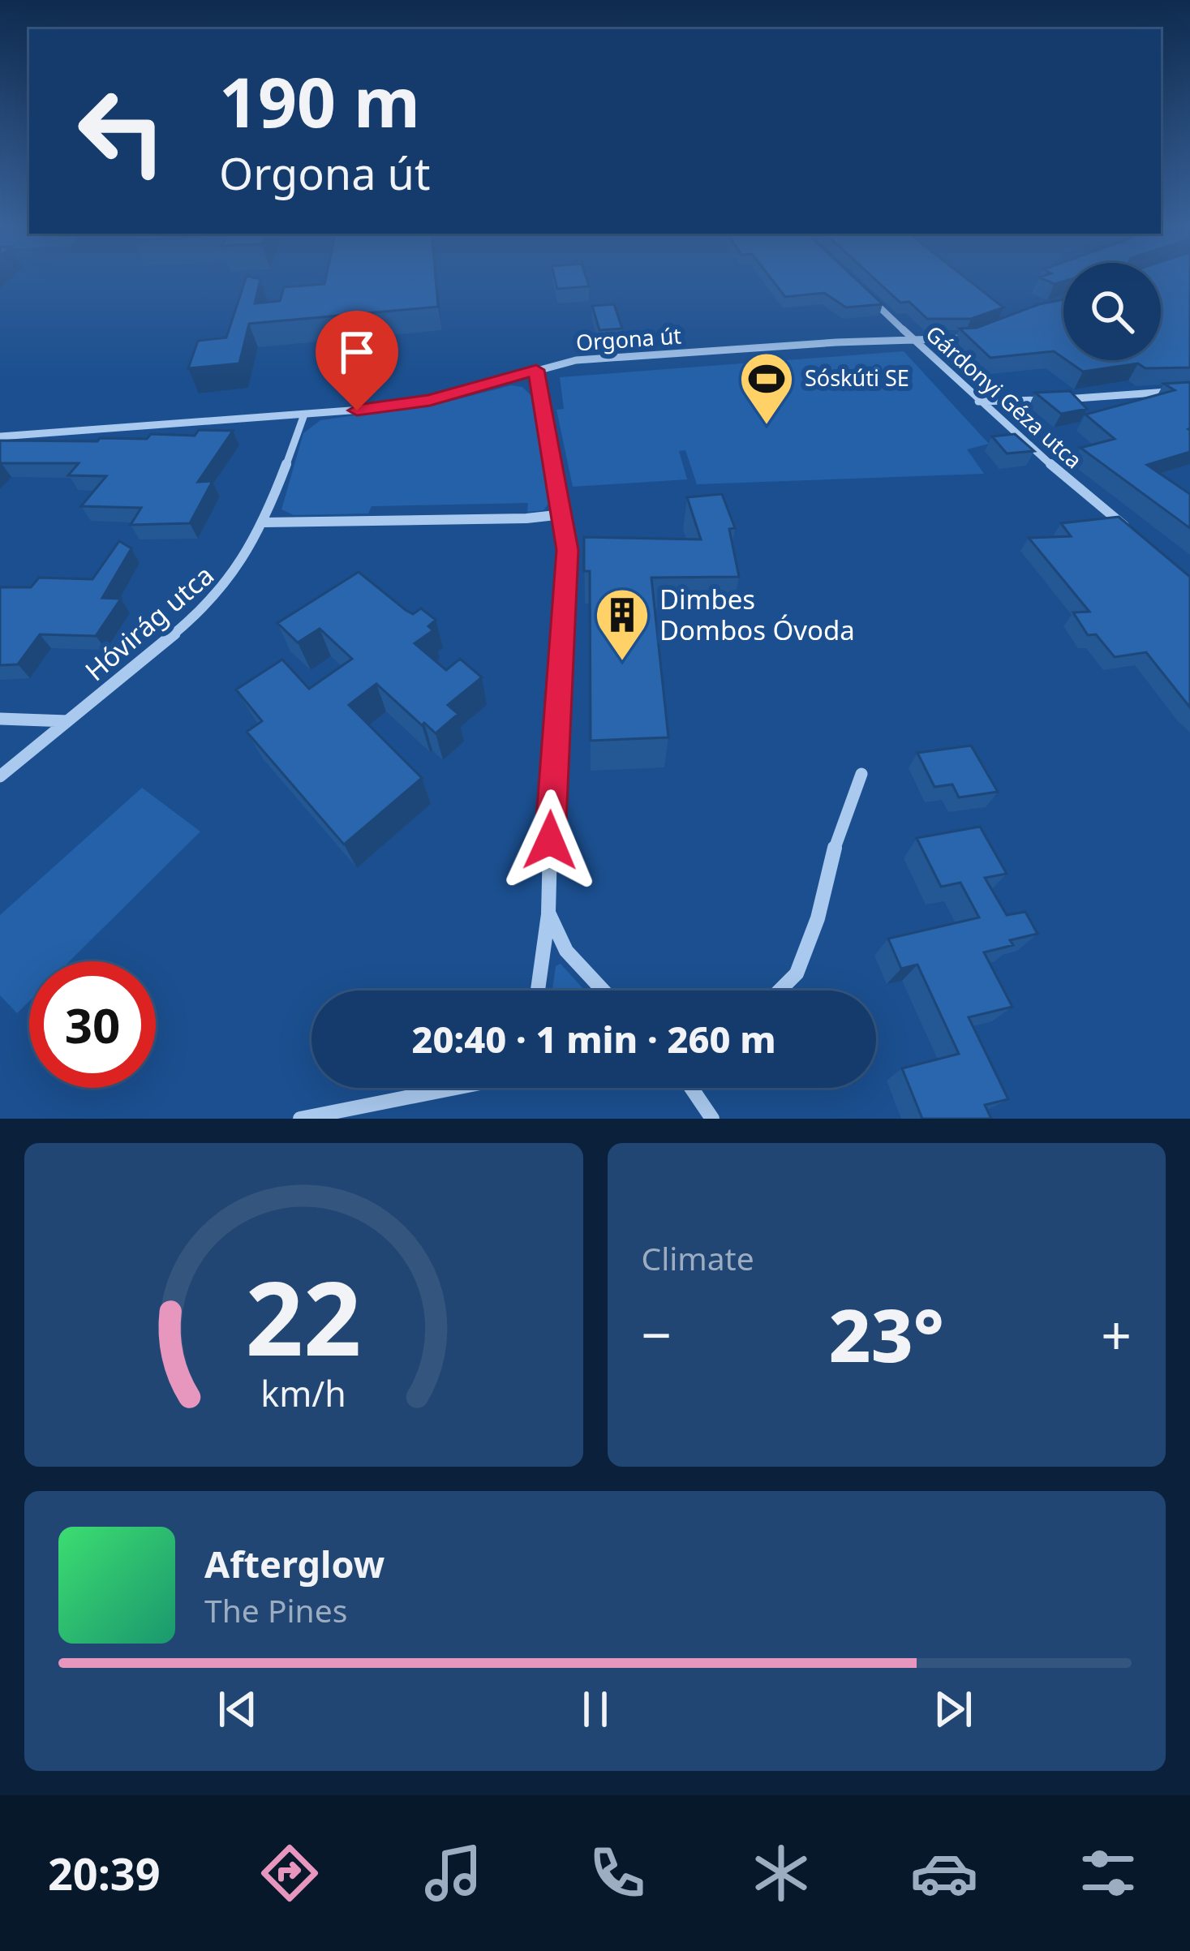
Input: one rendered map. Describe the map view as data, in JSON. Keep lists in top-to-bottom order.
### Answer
{
  "streets": {
    "street": ["Orgona út", "Gárdonyi Géza utca", "Hóvirág utca"]
  },
  "crossings": [
    ["Orgona út", "Gárdonyi Géza utca"],
    ["Orgona út", "Hóvirág utca"]
  ],
  "places": {
    "sports": ["Sóskúti SE"],
    "building": ["Dimbes Dombos Óvoda"]
  },
  "page": {
    "turn": ["190 m", "Orgona út"],
    "limit": "30",
    "trip": "20:40 · 1 min · 260 m",
    "tile": "Climate",
    "heat": ["−", "23°", "+"],
    "song": ["Afterglow", "The Pines"],
    "tabs": "20:39",
    "gauge": ["22", "km/h"]
  }
}
